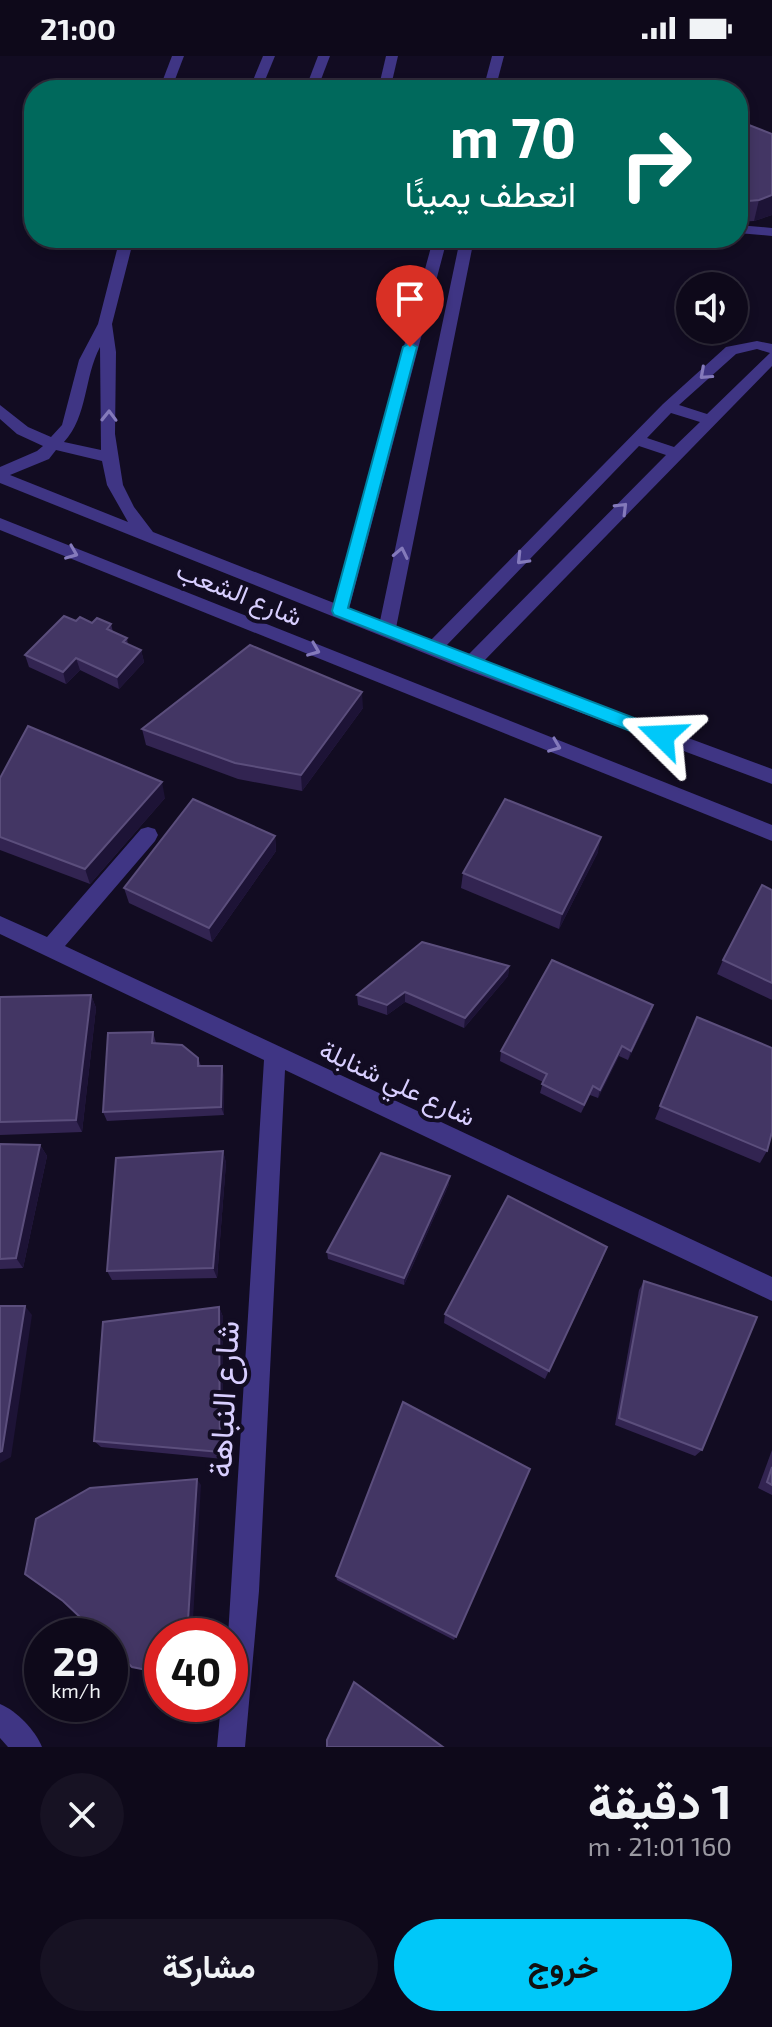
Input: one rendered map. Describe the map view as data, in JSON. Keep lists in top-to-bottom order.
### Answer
{
  "streets": {
    "street": ["شارع الشعب", "شارع علي شنابلة", "شارع النباهة"]
  },
  "crossings": [
    ["شارع علي شنابلة", "شارع النباهة"]
  ],
  "page": {
    "status": "21:00",
    "turn": ["70 m", "انعطف يمينًا"],
    "speed": "29 km/h",
    "limit": "40",
    "heading": ["1 دقيقة", "160 m · 21:01"],
    "buttons": ["خروج", "مشاركة"]
  }
}
